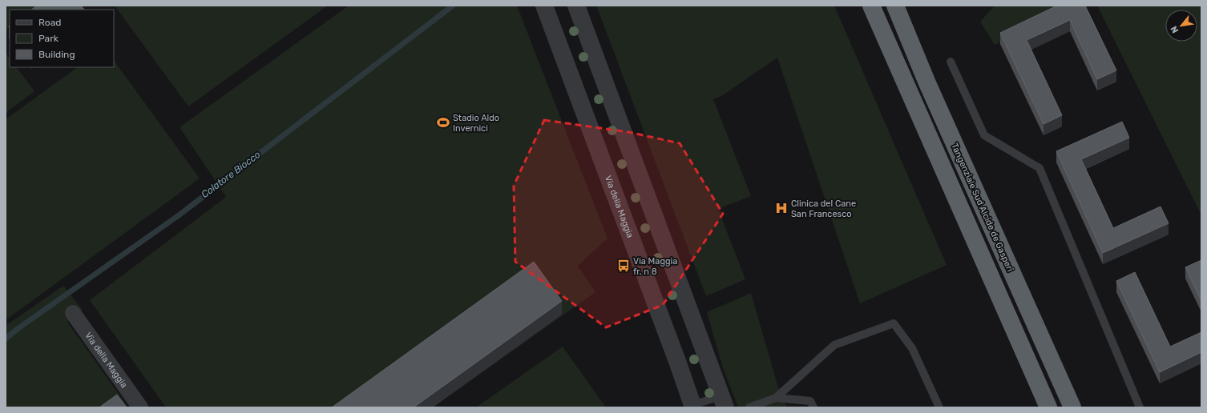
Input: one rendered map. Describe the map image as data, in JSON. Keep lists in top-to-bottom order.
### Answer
{
  "streets": {
    "highway": ["Tangenziale Sud Alcide de Gasperi"],
    "street": ["Via della Maggia"]
  },
  "water": ["Colatore Biocco"],
  "places": {
    "sports": ["Stadio Aldo Invernici"],
    "hospital": ["Clinica del Cane San Francesco"],
    "bus stop": ["Via Maggia fr. n 8"]
  },
  "legend": ["Road", "Park", "Building"],
  "north": "bottom left"
}
